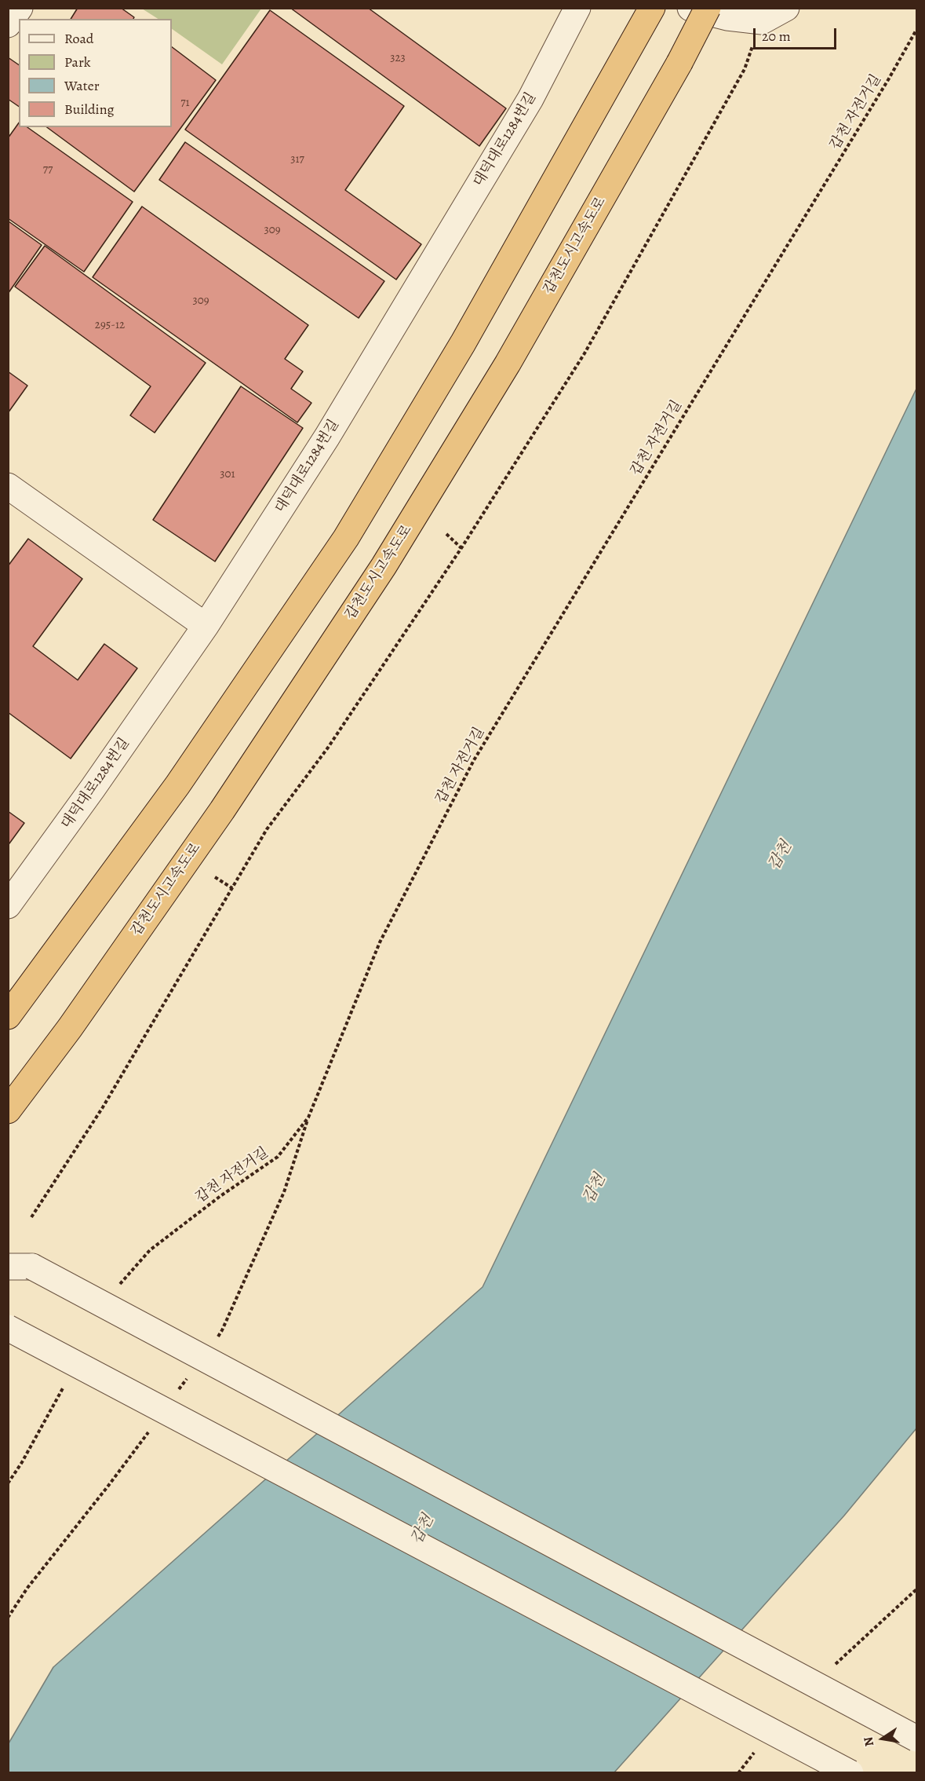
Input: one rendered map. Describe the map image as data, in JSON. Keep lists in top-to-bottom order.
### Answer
{
  "streets": {
    "highway": ["갑천도시고속도로"],
    "street": ["대덕대로1284번길"],
    "path": ["갑천 자전거길"]
  },
  "water": ["갑천"],
  "house_numbers": [
    "323",
    "71",
    "317",
    "77",
    "309",
    "309",
    "295-12",
    "301"
  ],
  "legend": [
    "Road",
    "Park",
    "Water",
    "Building"
  ],
  "scale_bar": "20 m",
  "north": "left"
}
